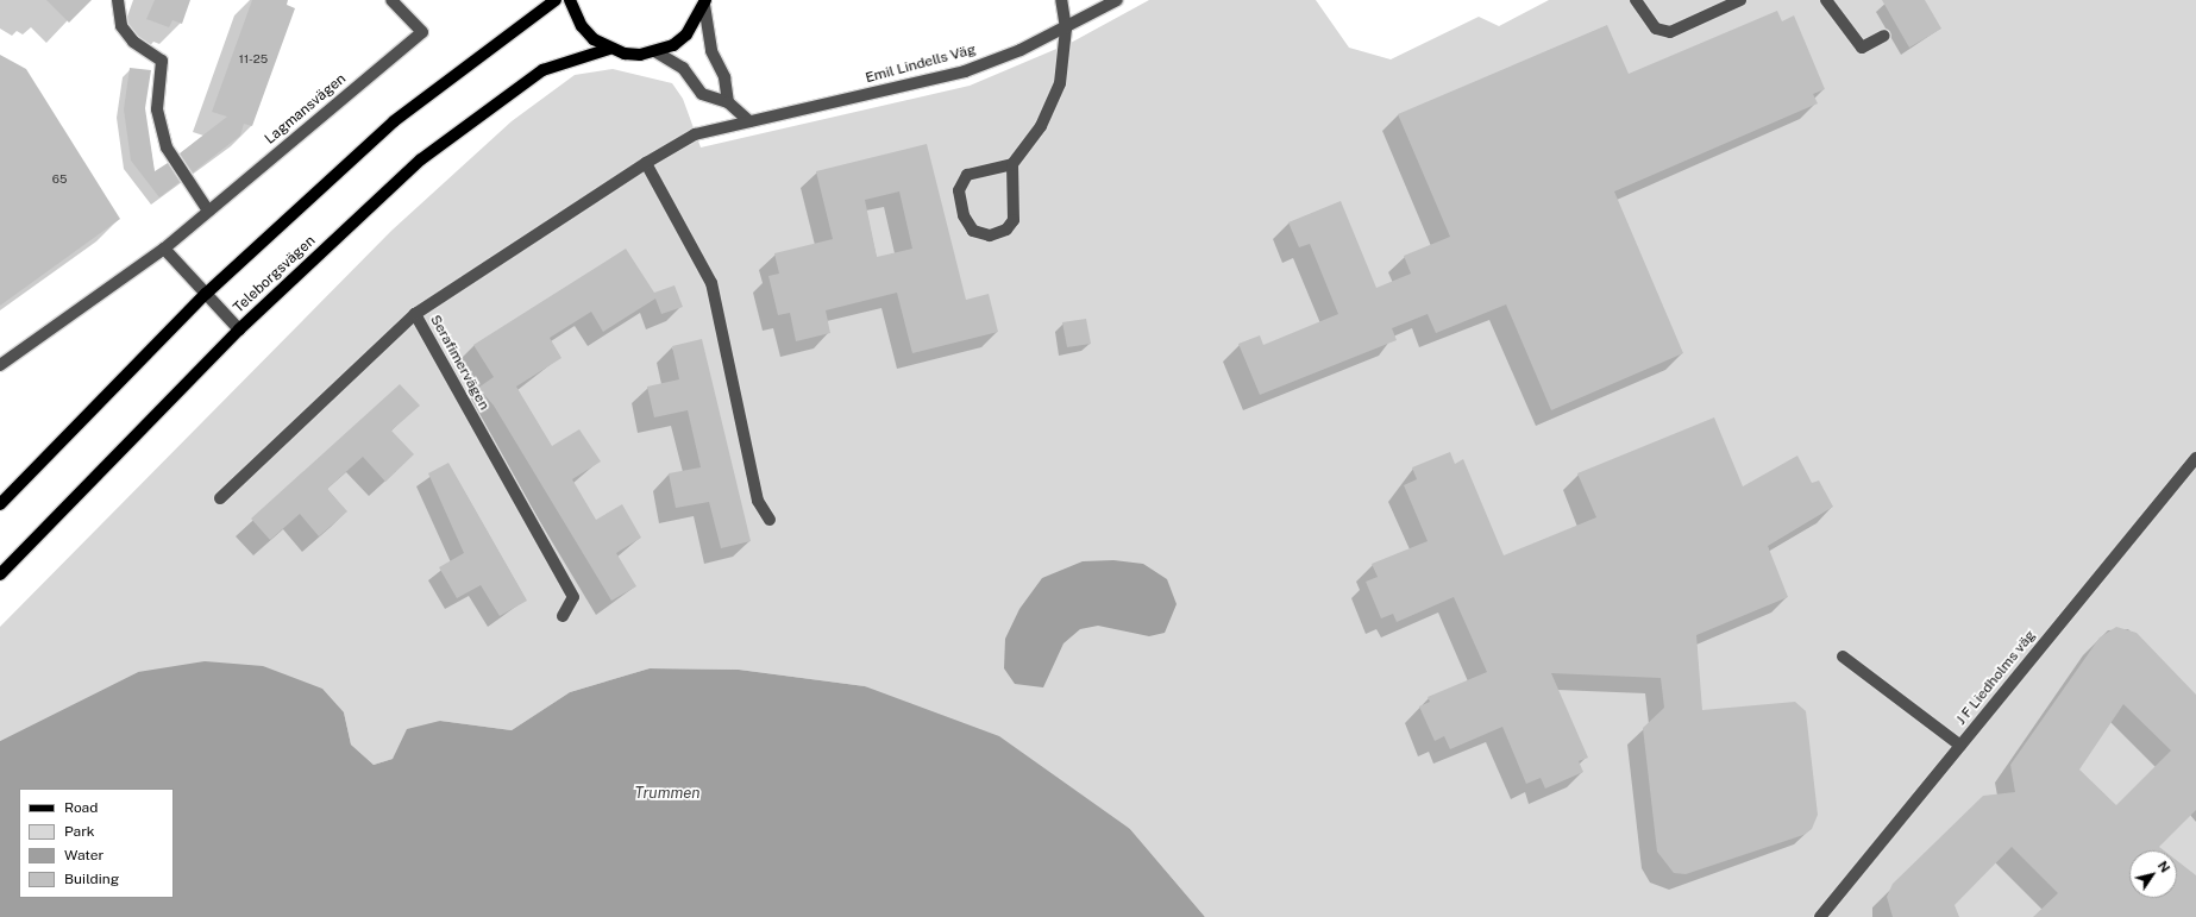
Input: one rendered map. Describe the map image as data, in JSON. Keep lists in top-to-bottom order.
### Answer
{
  "streets": {
    "main road": ["Teleborgsvägen"],
    "street": [
      "Emil Lindells Väg",
      "Lagmansvägen",
      "Serafimervägen",
      "J F Liedholms väg"
    ]
  },
  "crossings": [
    ["Emil Lindells Väg", "Serafimervägen"]
  ],
  "water": ["Trummen"],
  "house_numbers": ["11-25", "65"],
  "legend": [
    "Road",
    "Park",
    "Water",
    "Building"
  ],
  "north": "top right"
}
